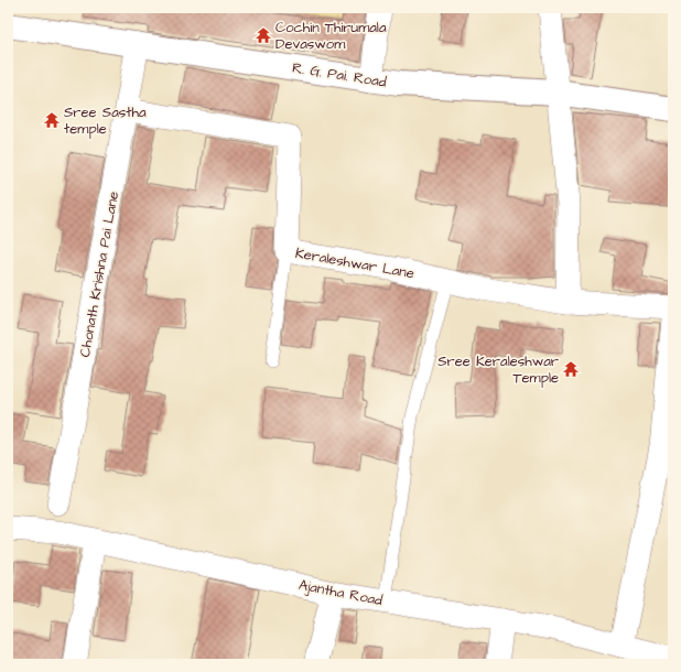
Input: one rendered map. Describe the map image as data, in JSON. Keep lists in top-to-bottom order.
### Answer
{
  "streets": {
    "street": [
      "R. G. Pai. Road",
      "Keraleshwar Lane",
      "Chonath Krishna Pai Lane",
      "Ajantha Road"
    ]
  },
  "crossings": [
    ["R. G. Pai. Road", "Chonath Krishna Pai Lane"],
    ["Keraleshwar Lane", "Chonath Krishna Pai Lane"]
  ],
  "places": {
    "temple": ["Cochin Thirumala Devaswom", "Sree Sastha temple", "Sree Keraleshwar Temple"]
  }
}
